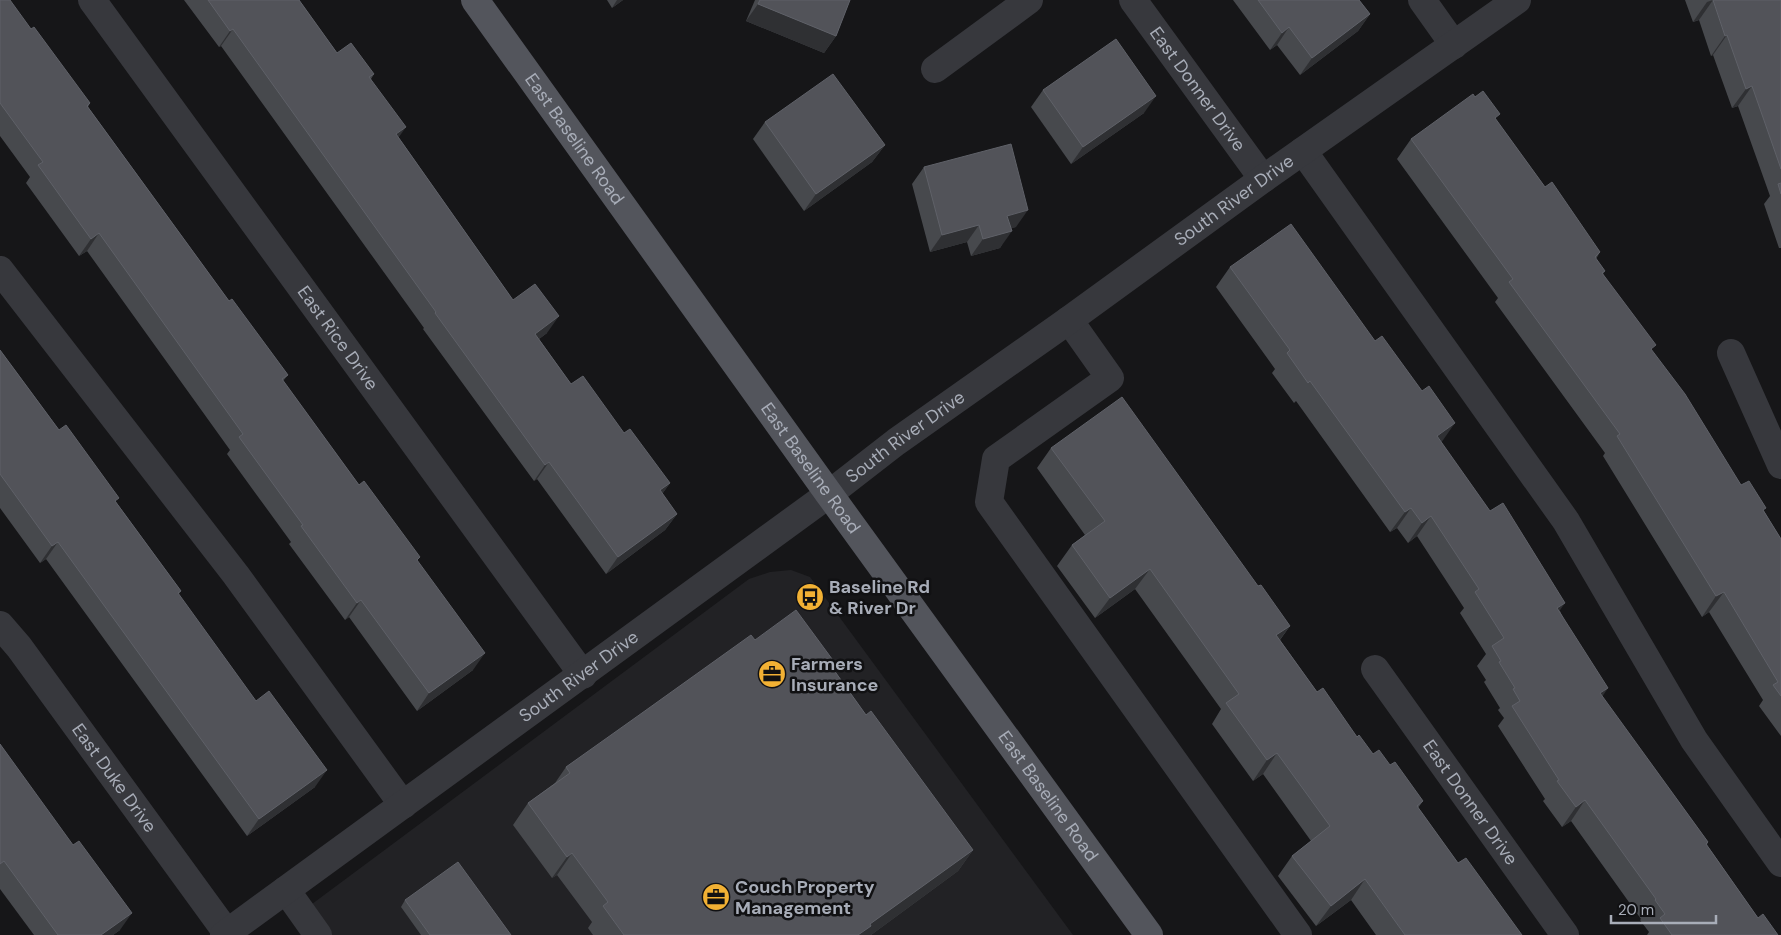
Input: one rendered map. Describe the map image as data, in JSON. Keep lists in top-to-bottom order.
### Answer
{
  "streets": {
    "main road": ["East Baseline Road"],
    "street": [
      "East Donner Drive",
      "South River Drive",
      "East Rice Drive",
      "East Duke Drive"
    ]
  },
  "crossings": [
    ["East Donner Drive", "South River Drive"],
    ["East Baseline Road", "South River Drive"],
    ["South River Drive", "East Rice Drive"],
    ["South River Drive", "East Duke Drive"]
  ],
  "places": {
    "bus stop": ["Baseline Rd & River Dr"],
    "office": ["Farmers Insurance", "Couch Property Management"]
  },
  "scale_bar": "20 m"
}
